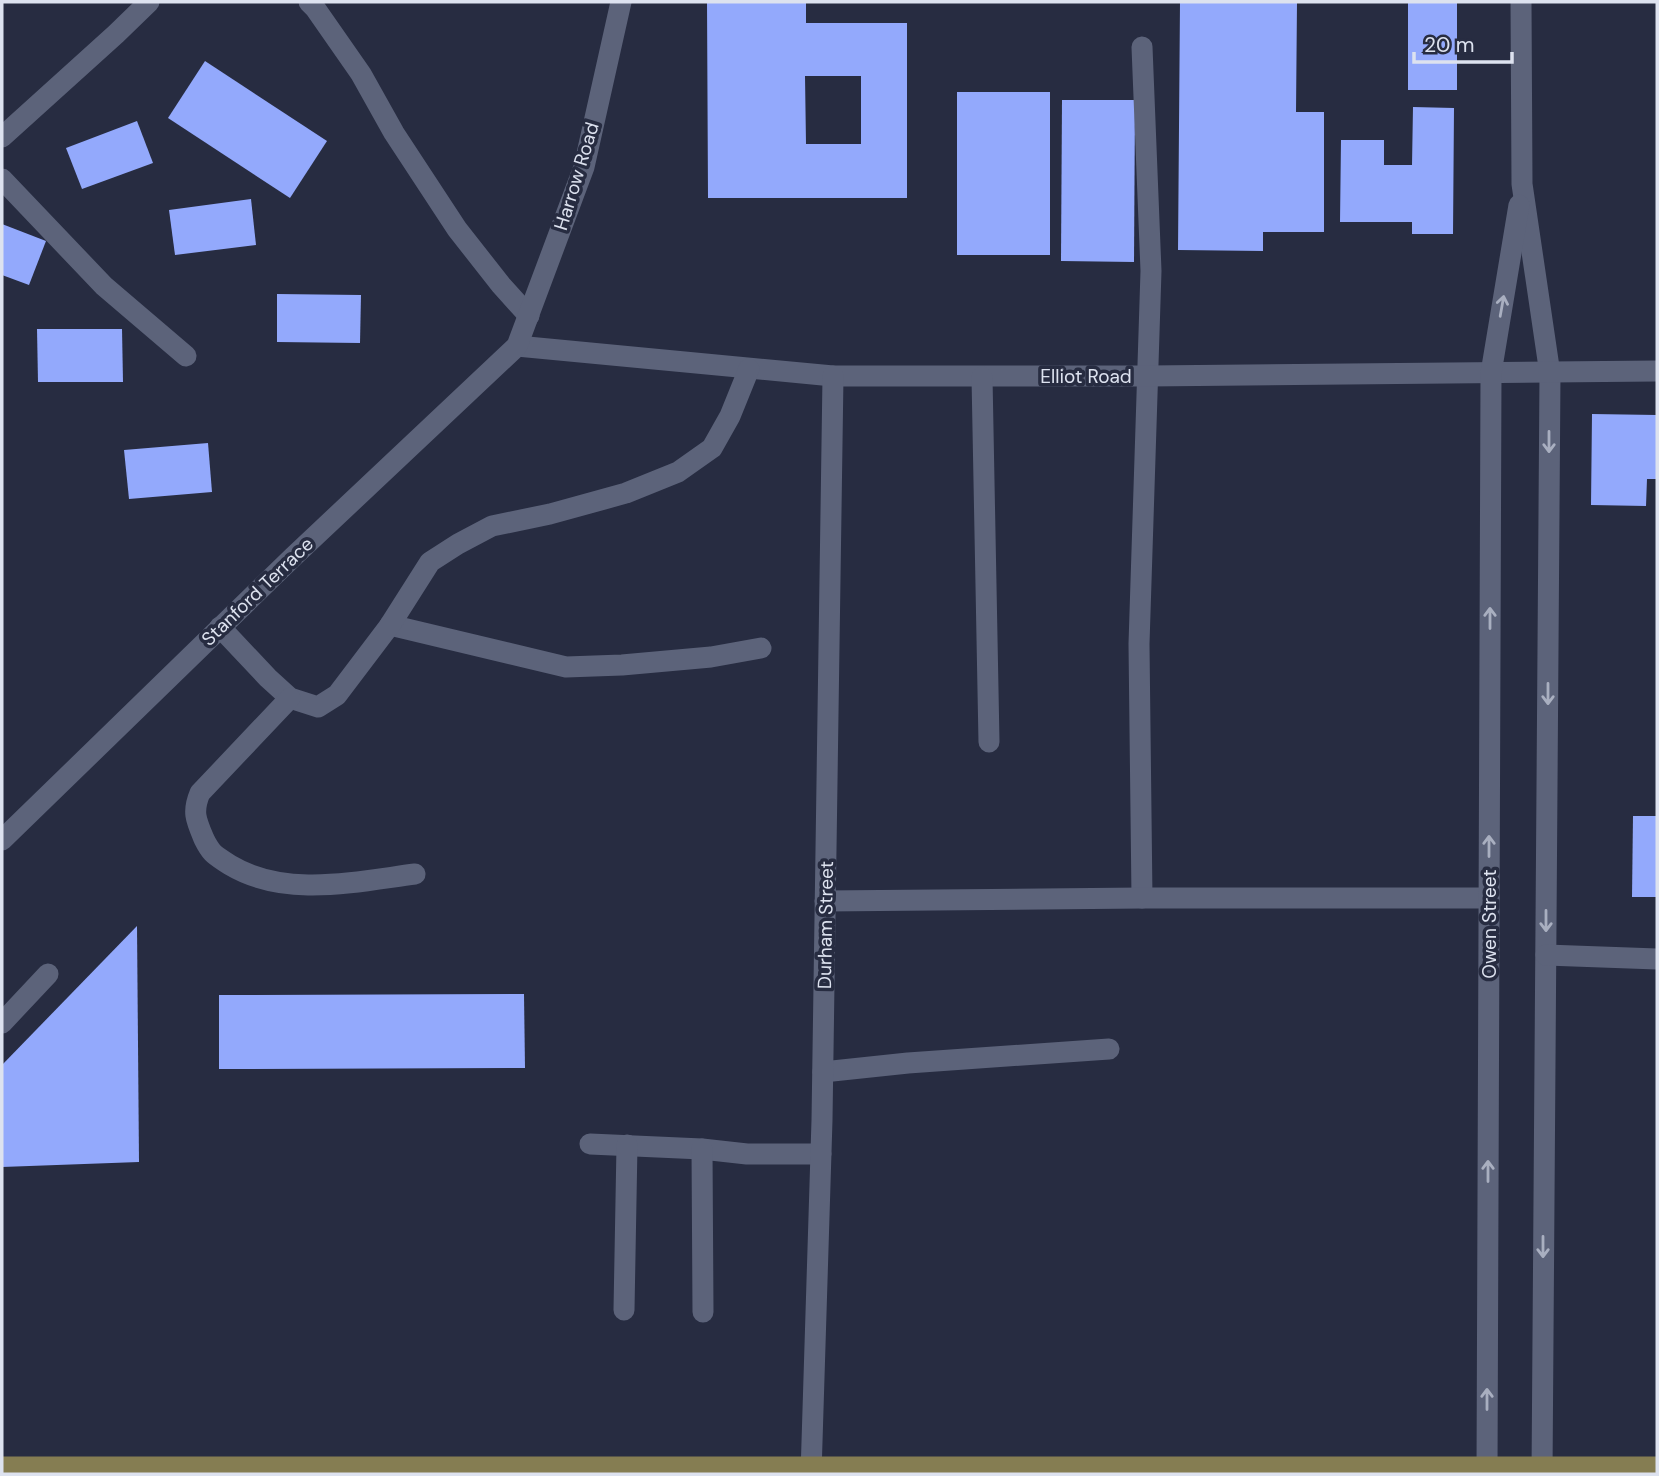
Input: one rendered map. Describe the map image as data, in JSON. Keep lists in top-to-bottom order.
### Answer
{
  "streets": {
    "street": [
      "Harrow Road",
      "Elliot Road",
      "Stanford Terrace",
      "Owen Street",
      "Durham Street"
    ]
  },
  "crossings": [
    ["Harrow Road", "Elliot Road"],
    ["Harrow Road", "Stanford Terrace"],
    ["Elliot Road", "Stanford Terrace"],
    ["Elliot Road", "Owen Street"],
    ["Elliot Road", "Durham Street"]
  ],
  "scale_bar": "20 m"
}
